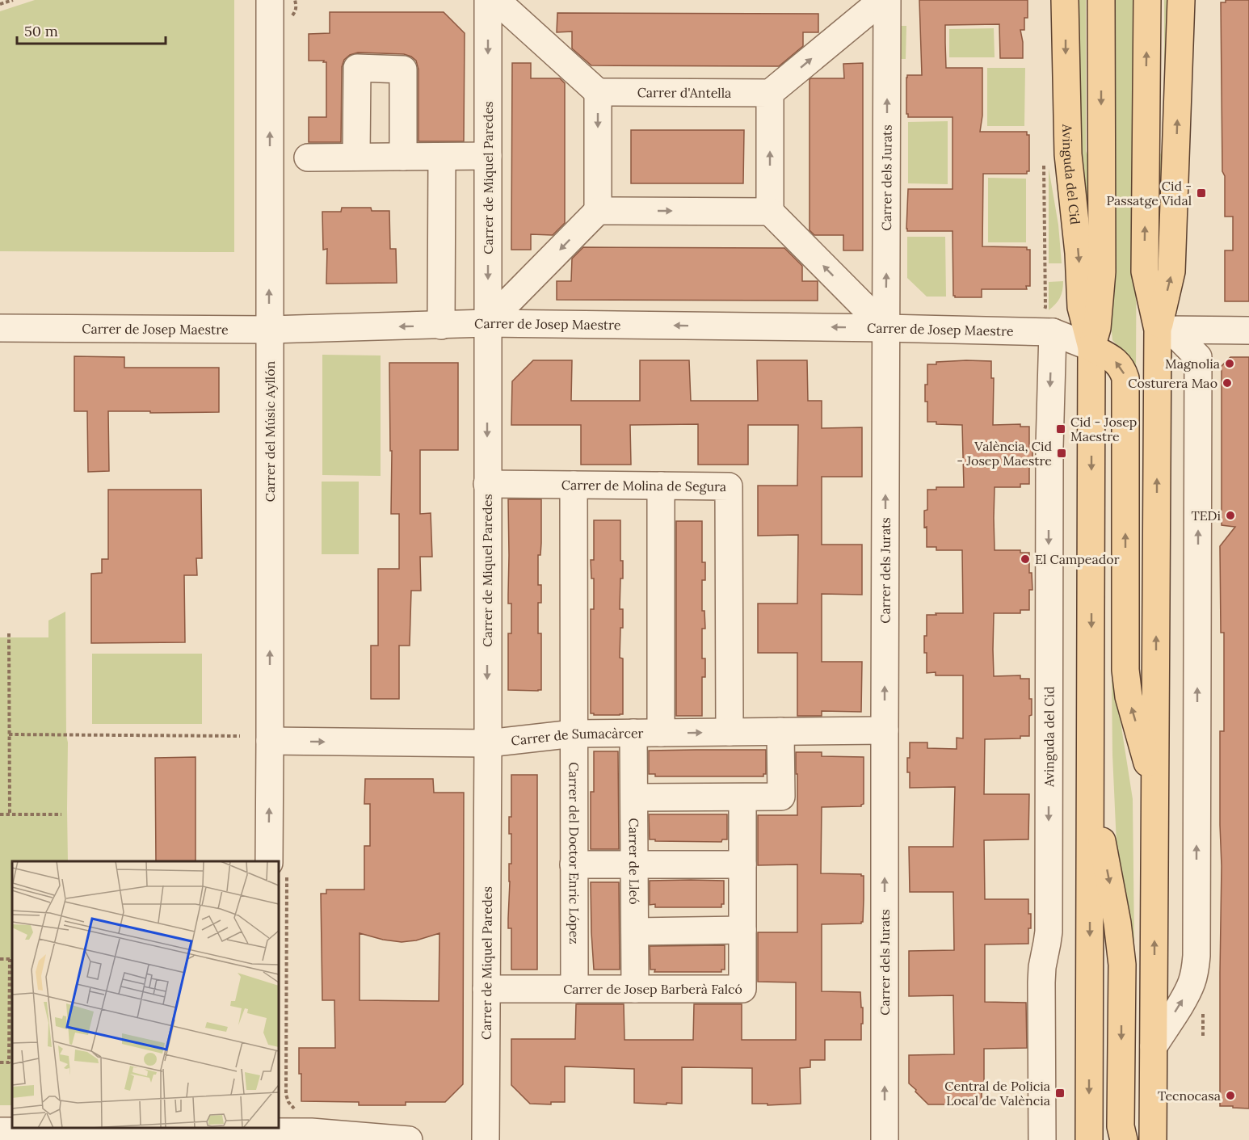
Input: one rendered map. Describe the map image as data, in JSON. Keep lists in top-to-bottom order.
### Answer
{
  "streets": {
    "main road": ["Avinguda del Cid"],
    "street": [
      "Carrer d'Antella",
      "Carrer de Miquel Paredes",
      "Carrer dels Jurats",
      "Carrer de Josep Maestre",
      "Carrer del Músic Ayllón",
      "Carrer de Molina de Segura",
      "Carrer de Sumacàrcer",
      "Carrer del Doctor Enric López",
      "Carrer de Lleó",
      "Carrer de Josep Barberà Falcó"
    ]
  },
  "crossings": [
    ["Avinguda del Cid", "Carrer de Josep Maestre"],
    ["Carrer de Miquel Paredes", "Carrer de Josep Maestre"],
    ["Carrer de Miquel Paredes", "Carrer de Molina de Segura"],
    ["Carrer de Miquel Paredes", "Carrer de Sumacàrcer"],
    ["Carrer de Miquel Paredes", "Carrer de Josep Barberà Falcó"],
    ["Carrer dels Jurats", "Carrer de Josep Maestre"],
    ["Carrer dels Jurats", "Carrer de Sumacàrcer"],
    ["Carrer de Josep Maestre", "Carrer del Músic Ayllón"],
    ["Carrer del Músic Ayllón", "Carrer de Sumacàrcer"],
    ["Carrer de Molina de Segura", "Carrer de Sumacàrcer"],
    ["Carrer de Molina de Segura", "Carrer del Doctor Enric López"],
    ["Carrer de Sumacàrcer", "Carrer del Doctor Enric López"],
    ["Carrer de Sumacàrcer", "Carrer de Lleó"],
    ["Carrer del Doctor Enric López", "Carrer de Josep Barberà Falcó"],
    ["Carrer de Lleó", "Carrer de Josep Barberà Falcó"]
  ],
  "one_way": ["Carrer del Músic Ayllón"],
  "places": {
    "transit": [
      "Cid - Passatge Vidal",
      "Cid - Josep Maestre",
      "València, Cid - Josep Maestre",
      "Central de Policia Local de València"
    ],
    "other": [
      "Magnolia",
      "Costurera Mao",
      "TEDi",
      "El Campeador",
      "Tecnocasa"
    ]
  },
  "scale_bar": "50 m"
}
